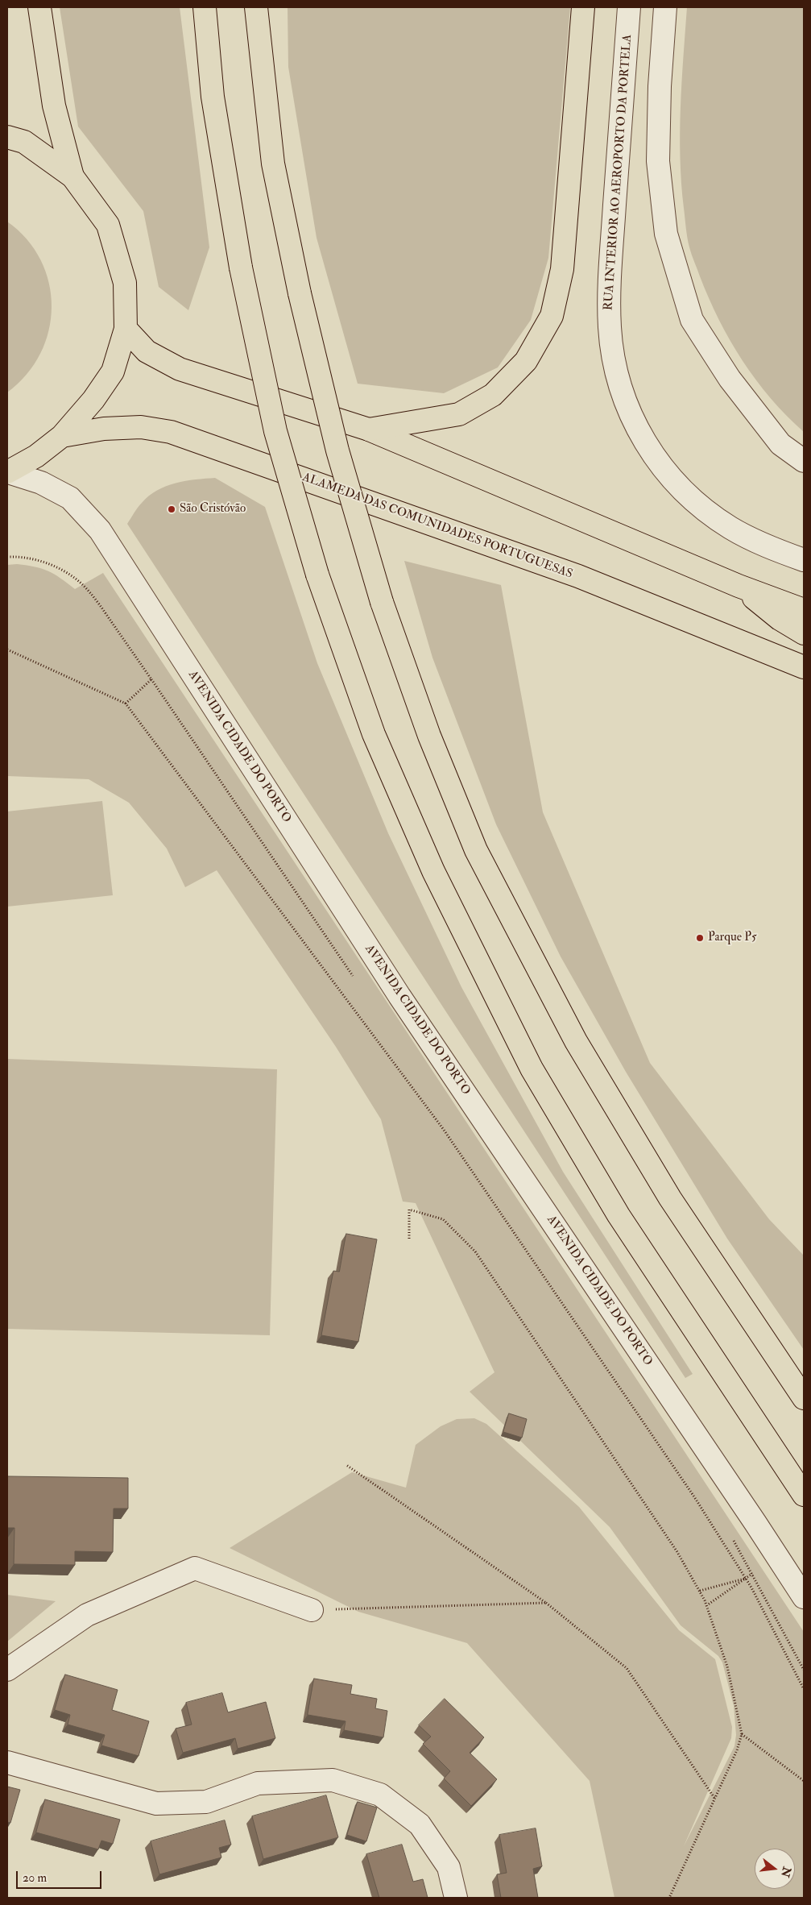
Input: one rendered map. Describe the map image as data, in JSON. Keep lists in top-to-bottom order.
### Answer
{
  "streets": {
    "main road": ["ALAMEDA DAS COMUNIDADES PORTUGUESAS"],
    "street": ["RUA INTERIOR AO AEROPORTO DA PORTELA", "AVENIDA CIDADE DO PORTO"]
  },
  "places": ["São Cristóvão", "Parque P5"],
  "scale_bar": "20 m",
  "north": "right"
}
